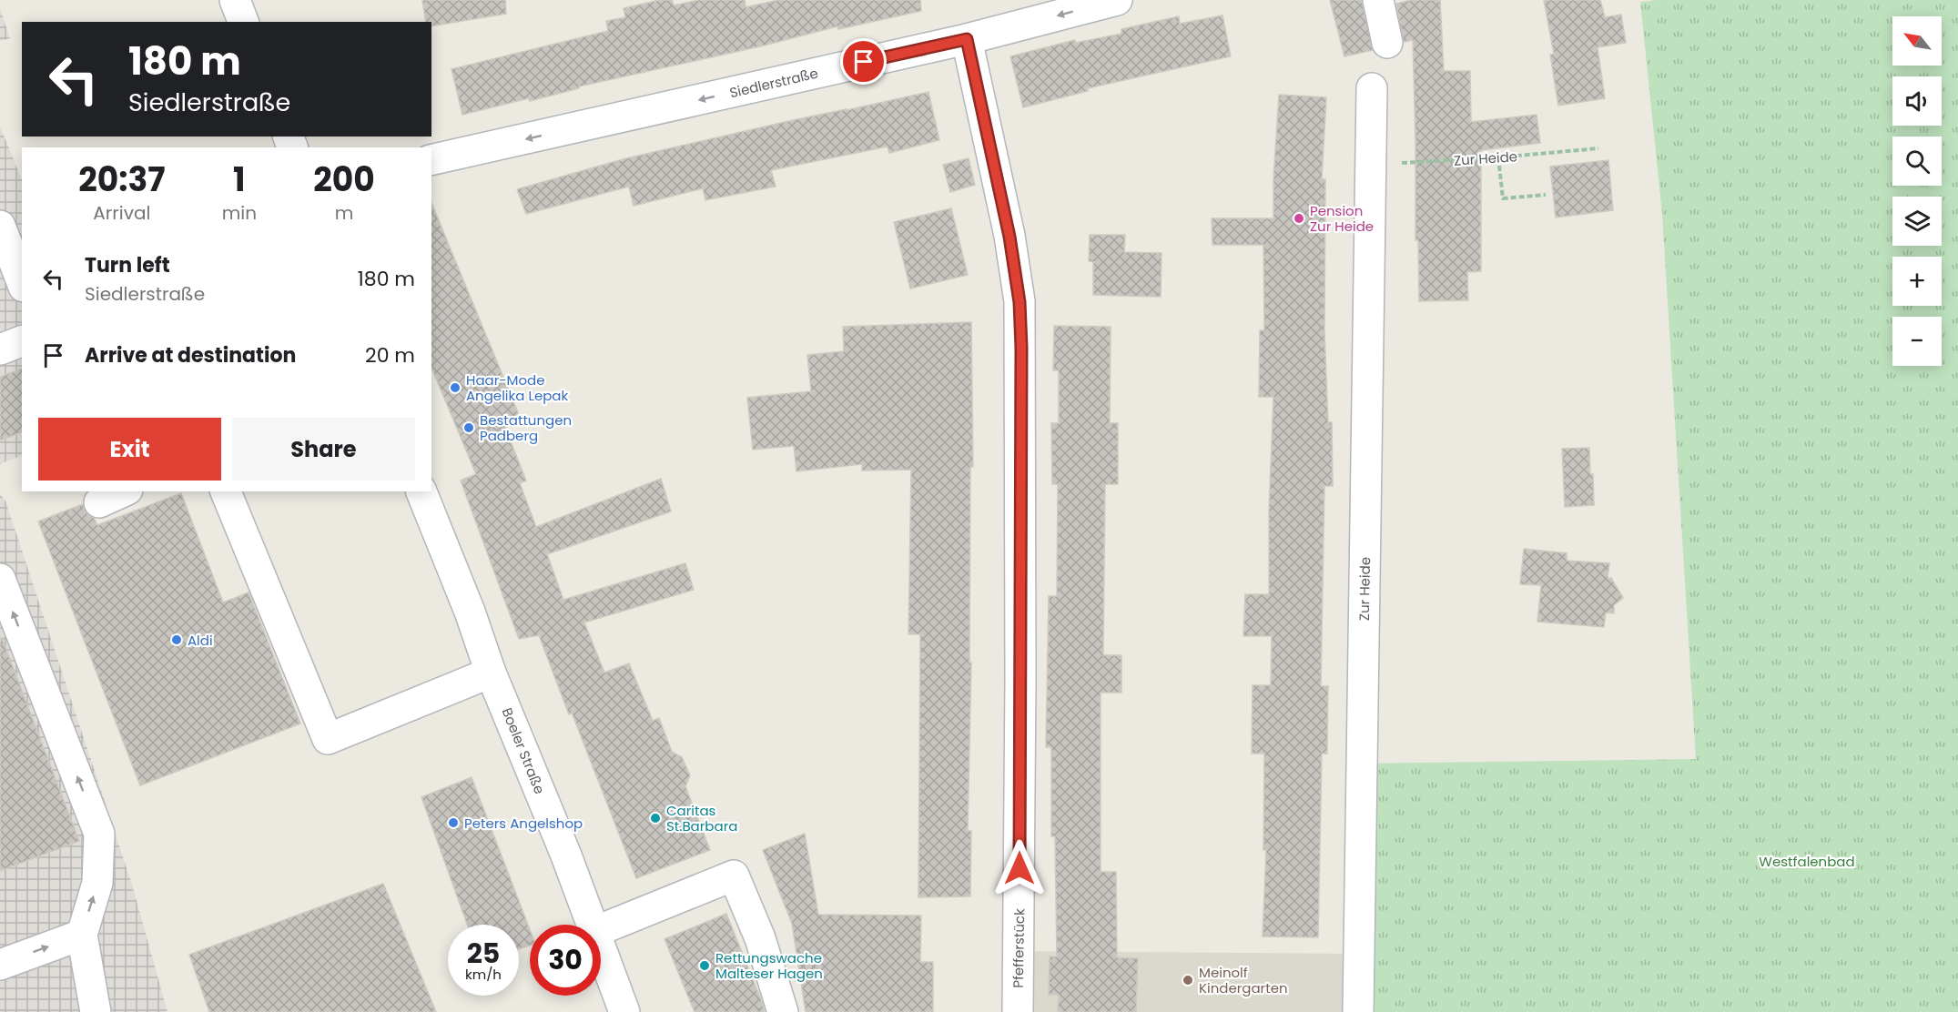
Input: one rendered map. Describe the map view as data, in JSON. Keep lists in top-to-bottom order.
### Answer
{
  "streets": {
    "street": [
      "Siedlerstraße",
      "Zur Heide",
      "Boeler Straße",
      "Pfefferstück"
    ]
  },
  "crossings": [
    ["Siedlerstraße", "Pfefferstück"]
  ],
  "one_way": ["Siedlerstraße"],
  "parks": ["Westfalenbad"],
  "places": [
    "Pension Zur Heide",
    "Haar-Mode Angelika Lepak",
    "Bestattungen Padberg",
    "Aldi",
    "Caritas St.Barbara",
    "Peters Angelshop",
    "Rettungswache Malteser Hagen",
    "Meinolf Kindergarten"
  ],
  "north": "top left",
  "page": {
    "map_buttons": ["+", "−"],
    "turn": ["180 m", "Siedlerstraße"],
    "eta": [
      "20:37",
      "Arrival",
      "1",
      "min",
      "200",
      "m"
    ],
    "list": [
      {
        "name": "Turn left",
        "note": "Siedlerstraße",
        "value": "180 m"
      },
      {
        "name": "Arrive at destination",
        "value": "20 m"
      }
    ],
    "buttons": ["Exit", "Share"],
    "speed": "25 km/h",
    "limit": "30"
  }
}
